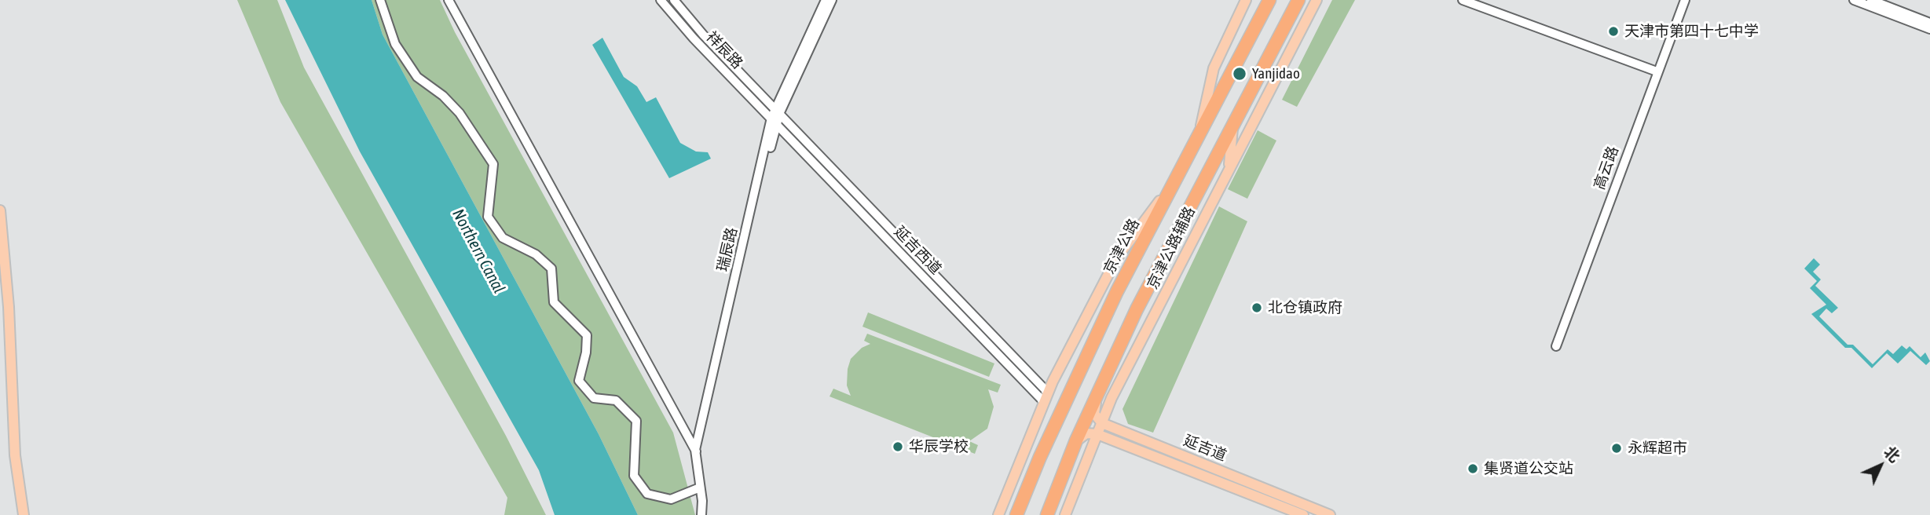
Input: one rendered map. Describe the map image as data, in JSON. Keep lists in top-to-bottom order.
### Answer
{
  "streets": {
    "highway": ["京津公路"],
    "main road": ["京津公路辅路", "延吉道"],
    "street": [
      "祥辰路",
      "高云路",
      "瑞辰路",
      "延吉西道"
    ]
  },
  "crossings": [
    ["祥辰路", "瑞辰路"],
    ["祥辰路", "延吉西道"],
    ["京津公路", "京津公路辅路"],
    ["京津公路辅路", "延吉西道"],
    ["京津公路辅路", "延吉道"],
    ["瑞辰路", "延吉西道"]
  ],
  "water": ["Northern Canal"],
  "places": [
    "天津市第四十七中学",
    "Yanjidao",
    "北仓镇政府",
    "华辰学校",
    "永辉超市",
    "集贤道公交站"
  ],
  "north": "top right"
}
